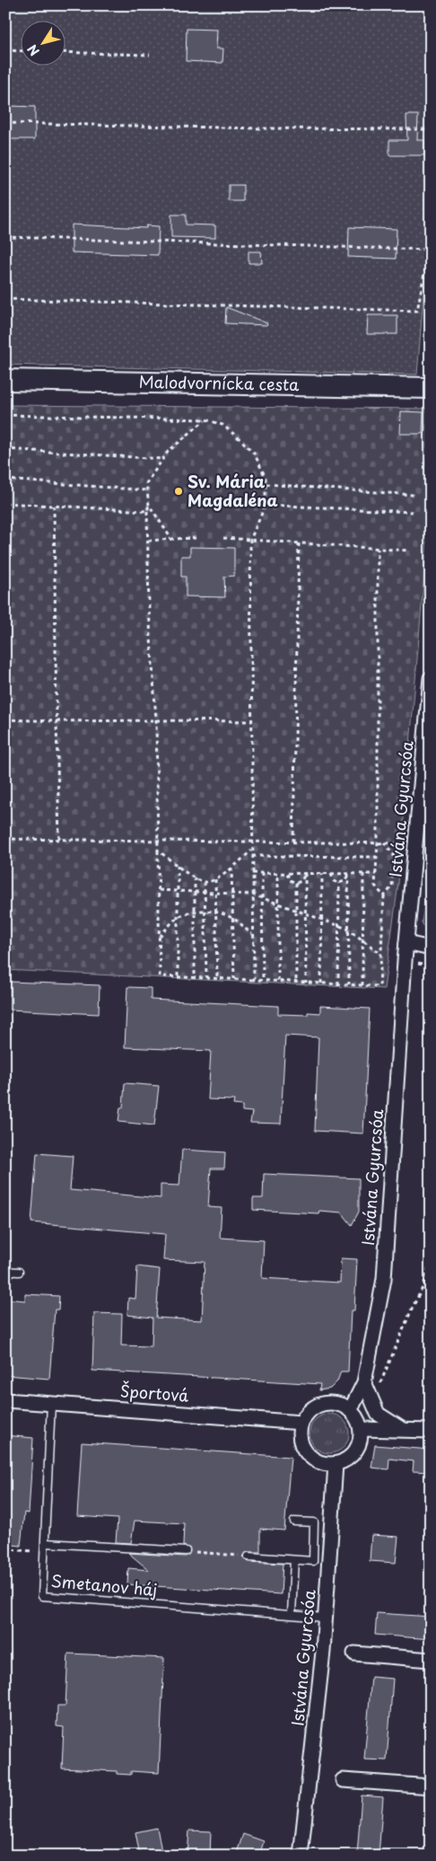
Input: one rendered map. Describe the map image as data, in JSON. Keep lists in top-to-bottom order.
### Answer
{
  "streets": {
    "street": ["Malodvornícka cesta", "Istvána Gyurcsóa", "Športová"],
    "lane": ["Smetanov háj"]
  },
  "crossings": [
    ["Istvána Gyurcsóa", "Športová"],
    ["Istvána Gyurcsóa", "Smetanov háj"],
    ["Športová", "Smetanov háj"]
  ],
  "places": ["Sv. Mária Magdaléna"],
  "north": "bottom left"
}
